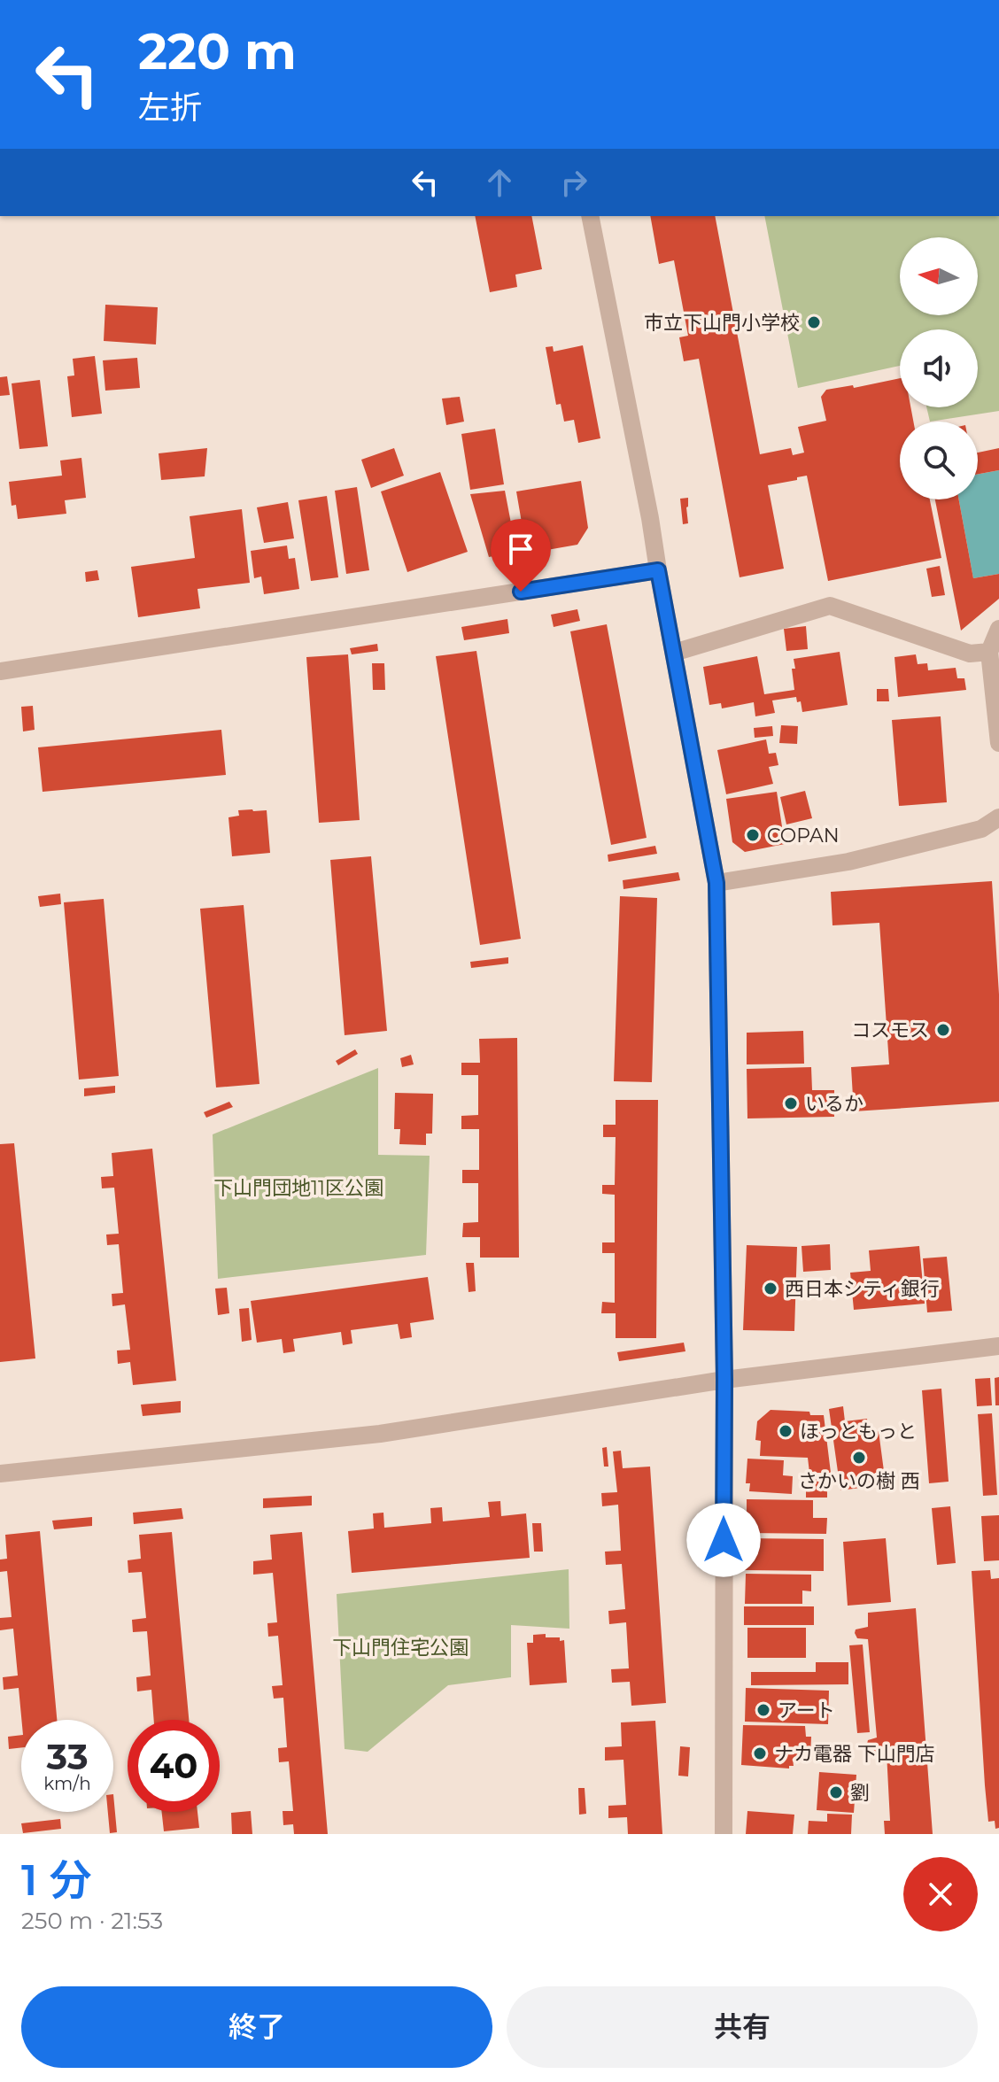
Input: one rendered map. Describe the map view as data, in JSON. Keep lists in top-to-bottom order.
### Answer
{
  "parks": ["下山門団地11区公園", "下山門住宅公園"],
  "places": [
    "市立下山門小学校",
    "COPAN",
    "コスモス",
    "いるか",
    "西日本シティ銀行",
    "ほっともっと",
    "さかいの樹 西",
    "アート",
    "ナカ電器 下山門店",
    "劉"
  ],
  "north": "left",
  "page": {
    "turn": ["220 m", "左折"],
    "speed": "33 km/h",
    "limit": "40",
    "heading": ["1 分", "250 m · 21:53"],
    "buttons": ["終了", "共有"]
  }
}
